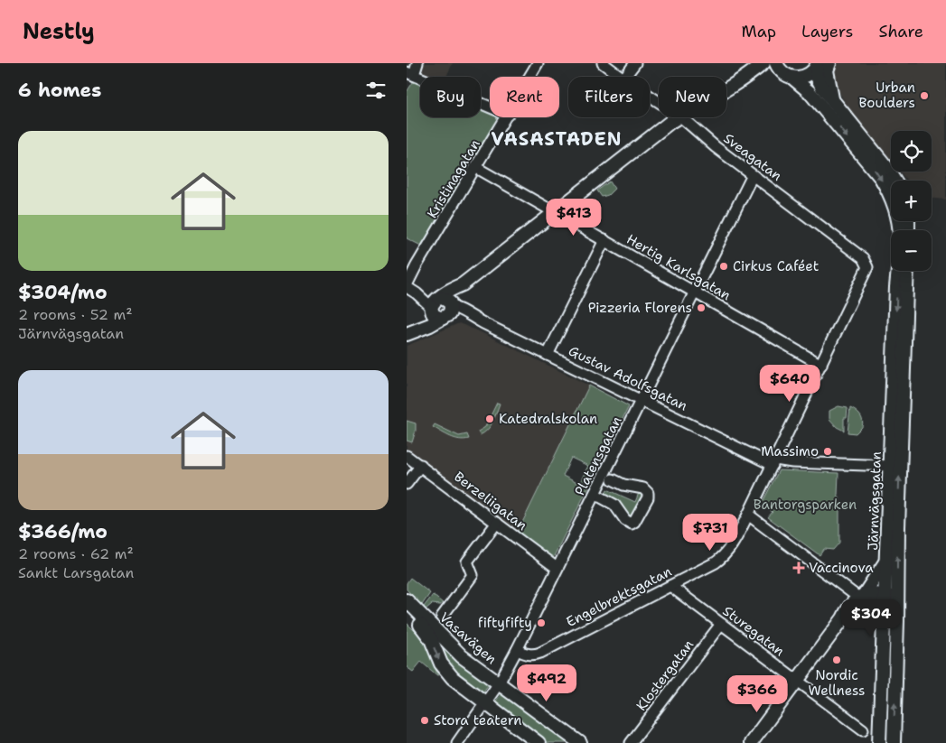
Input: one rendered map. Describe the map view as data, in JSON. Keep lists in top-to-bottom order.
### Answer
{
  "streets": {
    "main road": ["Järnvägsgatan", "Vasavägen"],
    "street": [
      "Sveagatan",
      "Kristinagatan",
      "Hertig Karlsgatan",
      "Gustav Adolfsgatan",
      "Platensgatan",
      "Berzeliigatan",
      "Engelbrektsgatan",
      "Sturegatan",
      "Klostergatan"
    ]
  },
  "crossings": [
    ["Sveagatan", "Platensgatan"],
    ["Sveagatan", "Engelbrektsgatan"],
    ["Kristinagatan", "Hertig Karlsgatan"],
    ["Hertig Karlsgatan", "Platensgatan"],
    ["Hertig Karlsgatan", "Engelbrektsgatan"],
    ["Gustav Adolfsgatan", "Platensgatan"],
    ["Gustav Adolfsgatan", "Järnvägsgatan"],
    ["Gustav Adolfsgatan", "Engelbrektsgatan"],
    ["Platensgatan", "Berzeliigatan"],
    ["Platensgatan", "Engelbrektsgatan"],
    ["Platensgatan", "Vasavägen"],
    ["Engelbrektsgatan", "Sturegatan"],
    ["Sturegatan", "Klostergatan"]
  ],
  "districts": ["VASASTADEN"],
  "parks": ["Bantorgsparken"],
  "places": {
    "other": [
      "Urban Boulders",
      "Cirkus Caféet",
      "Pizzeria Florens",
      "Katedralskolan",
      "Massimo",
      "fiftyfifty",
      "Nordic Wellness",
      "Stora teatern"
    ],
    "health": ["Vaccinova"]
  },
  "page": {
    "header": "Nestly",
    "nav": ["Map", "Layers", "Share"],
    "heading": "6 homes",
    "chip": [
      "Buy",
      "Rent",
      "Filters",
      "New"
    ],
    "list": [
      {
        "name": "$304/mo",
        "note": "2 rooms · 52 m² · Järnvägsgatan"
      },
      {
        "name": "$366/mo",
        "note": "2 rooms · 62 m² · Sankt Larsgatan"
      }
    ],
    "map_buttons": ["+", "−"],
    "price": [
      "$413",
      "$640",
      "$731",
      "$304",
      "$492",
      "$366"
    ]
  }
}
